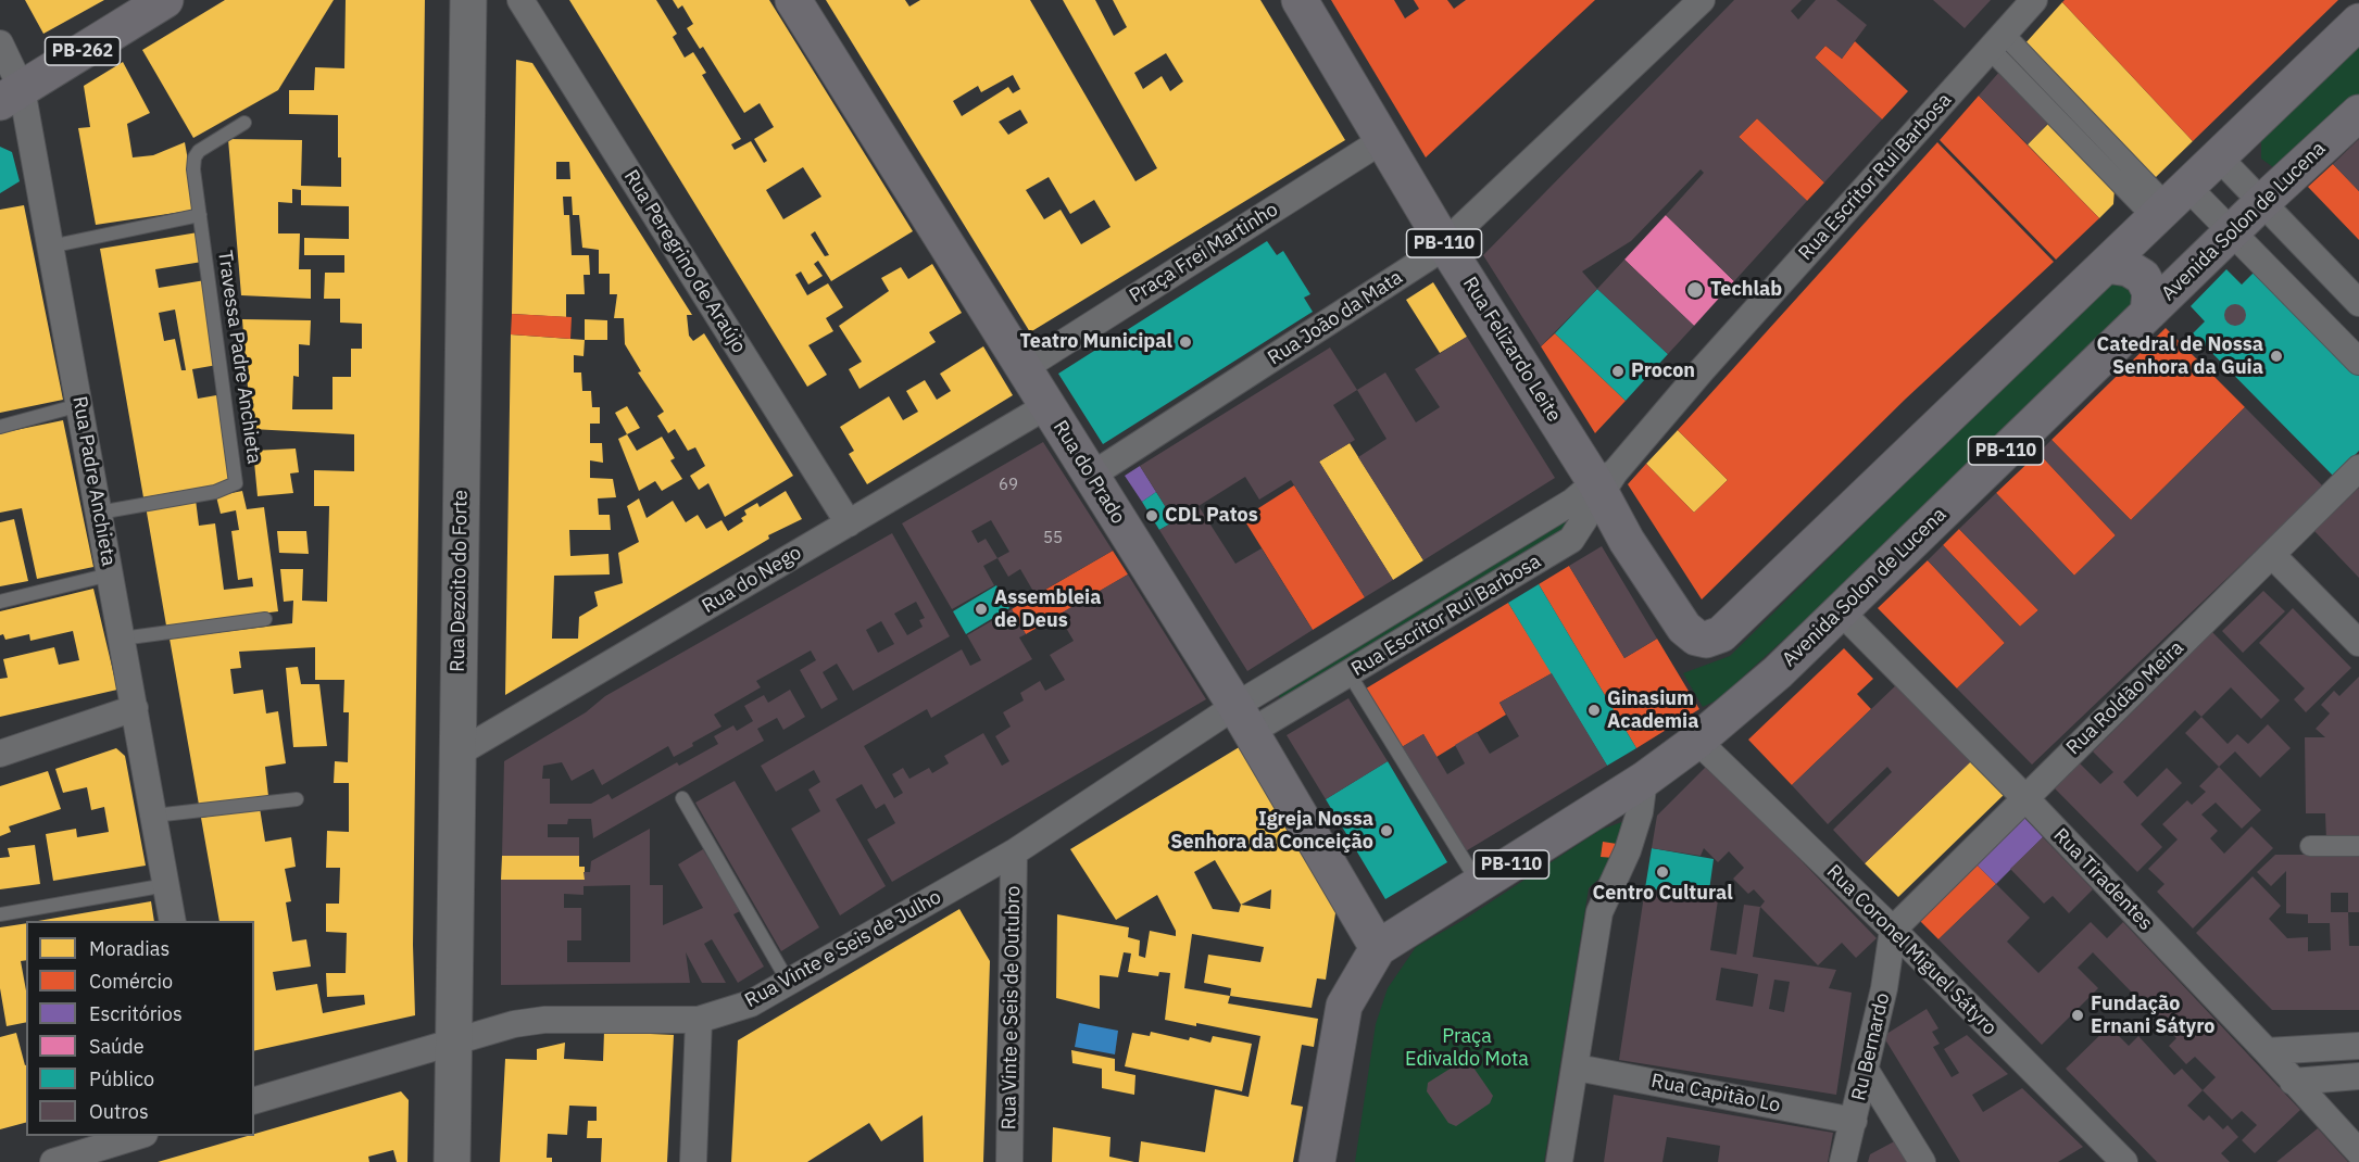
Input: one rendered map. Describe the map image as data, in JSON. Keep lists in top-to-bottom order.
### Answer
{
  "streets": {
    "main road": [
      "PB-262",
      "Avenida Solon de Lucena",
      "PB-110",
      "Rua Felizardo Leite",
      "Rua do Prado",
      "Rua Dezoito do Forte"
    ],
    "street": [
      "Rua Escritor Rui Barbosa",
      "Praça Frei Martinho",
      "Rua Peregrino de Araújo",
      "Rua João da Mata",
      "Rua Padre Anchieta",
      "Rua do Nego",
      "Rua Roldão Meira",
      "Rua Tiradentes",
      "Rua Vinte e Seis de Julho",
      "Rua Coronel Miguel Sátyro",
      "Rua Vinte e Seis de Outubro",
      "Ru Bernardo",
      "Rua Capitão Lo"
    ],
    "lane": ["Travessa Padre Anchieta"]
  },
  "crossings": [
    ["PB-262", "Rua Padre Anchieta"],
    ["Rua Escritor Rui Barbosa", "Rua Felizardo Leite"],
    ["Rua Escritor Rui Barbosa", "Rua do Prado"],
    ["Rua Escritor Rui Barbosa", "Rua Vinte e Seis de Julho"],
    ["Avenida Solon de Lucena", "PB-110"],
    ["Avenida Solon de Lucena", "Rua Tiradentes"],
    ["Avenida Solon de Lucena", "Rua Coronel Miguel Sátyro"],
    ["PB-110", "Rua Felizardo Leite"],
    ["PB-110", "Rua do Prado"],
    ["Praça Frei Martinho", "Rua Felizardo Leite"],
    ["Praça Frei Martinho", "Rua do Prado"],
    ["Rua Peregrino de Araújo", "Rua do Nego"],
    ["Rua João da Mata", "Rua Felizardo Leite"],
    ["Rua João da Mata", "Rua do Prado"],
    ["Travessa Padre Anchieta", "Rua Padre Anchieta"],
    ["Rua do Prado", "Rua do Nego"],
    ["Rua do Prado", "Rua Vinte e Seis de Julho"],
    ["Rua do Nego", "Rua Dezoito do Forte"],
    ["Rua Dezoito do Forte", "Rua Vinte e Seis de Julho"],
    ["Rua Roldão Meira", "Rua Tiradentes"],
    ["Rua Roldão Meira", "Rua Coronel Miguel Sátyro"],
    ["Rua Roldão Meira", "Ru Bernardo"],
    ["Rua Vinte e Seis de Julho", "Rua Vinte e Seis de Outubro"],
    ["Rua Coronel Miguel Sátyro", "Ru Bernardo"],
    ["Ru Bernardo", "Rua Capitão Lo"]
  ],
  "parks": ["Praça Edivaldo Mota"],
  "places": [
    "Techlab",
    "Teatro Municipal",
    "Catedral de Nossa Senhora da Guia",
    "Procon",
    "CDL Patos",
    "Assembleia de Deus",
    "Ginasium Academia",
    "Igreja Nossa Senhora da Conceição",
    "Centro Cultural",
    "Fundação Ernani Sátyro"
  ],
  "house_numbers": ["69", "55"],
  "legend": [
    "Moradias",
    "Comércio",
    "Escritórios",
    "Saúde",
    "Público",
    "Outros"
  ]
}
